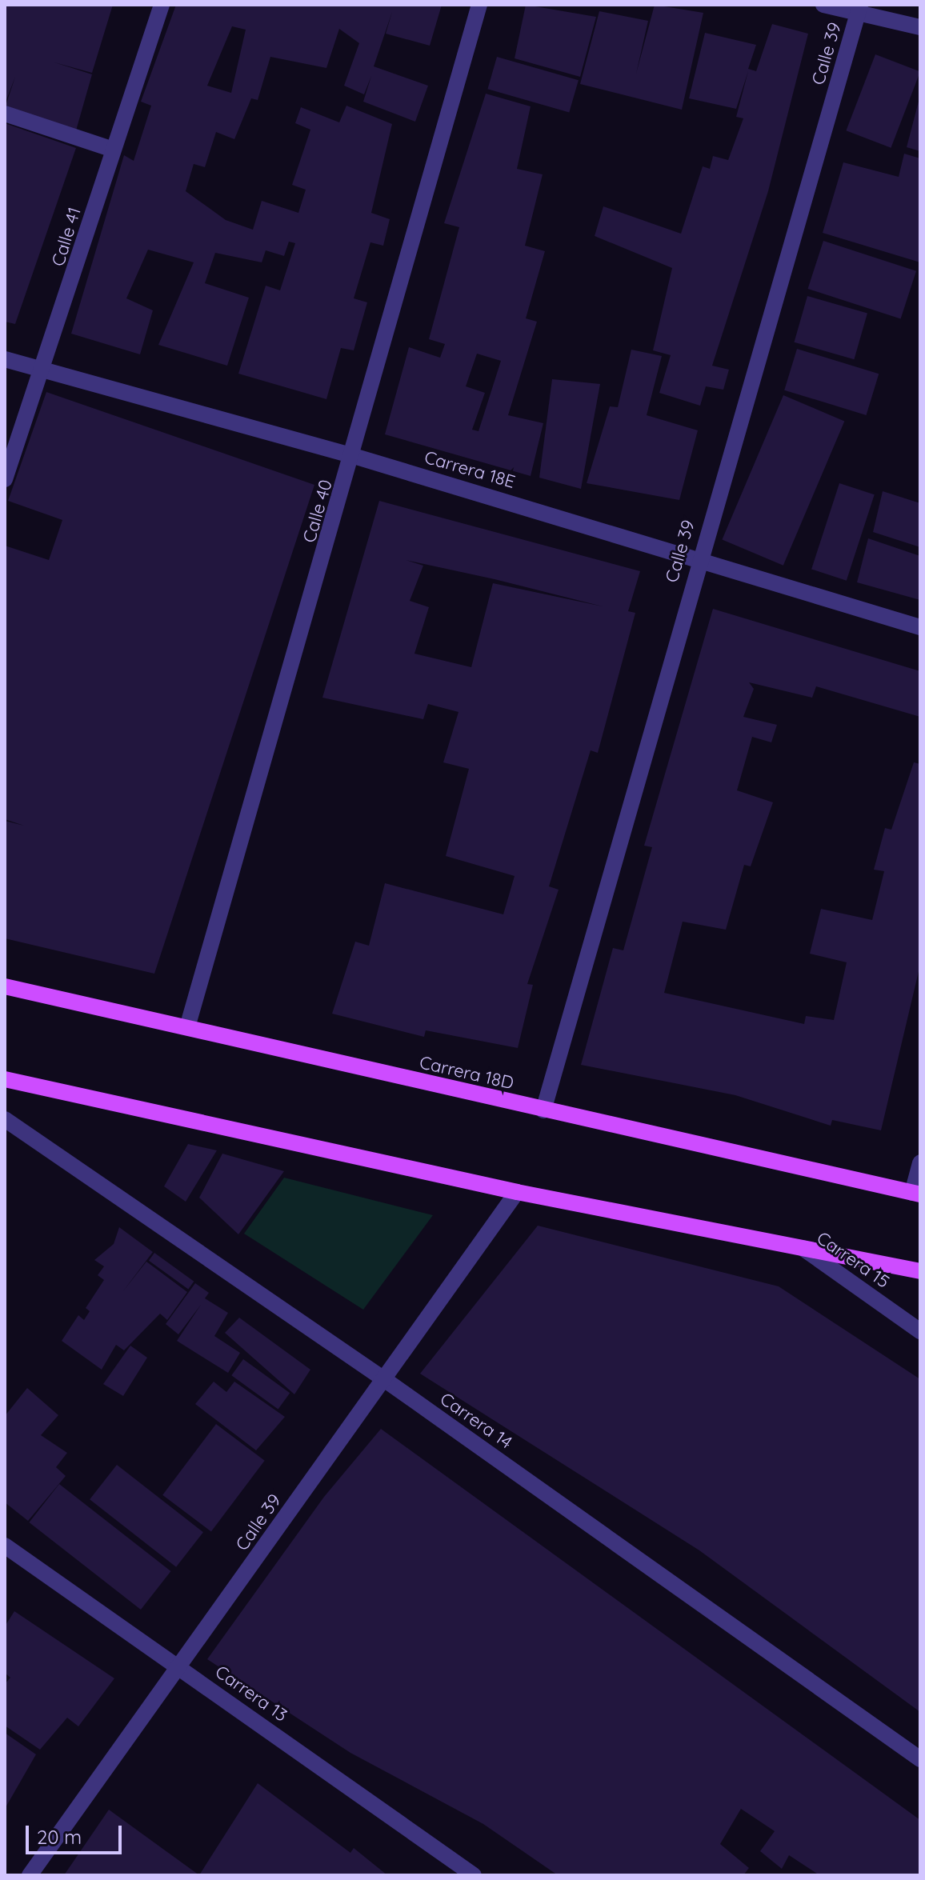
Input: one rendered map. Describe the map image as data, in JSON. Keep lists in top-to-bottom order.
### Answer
{
  "streets": {
    "main road": ["Carrera 18D"],
    "street": [
      "Calle 39",
      "Calle 41",
      "Carrera 18E",
      "Calle 40",
      "Carrera 15",
      "Carrera 14",
      "Carrera 13"
    ]
  },
  "crossings": [
    ["Calle 39", "Carrera 18E"],
    ["Calle 39", "Carrera 18D"],
    ["Calle 39", "Carrera 14"],
    ["Calle 39", "Carrera 13"],
    ["Calle 41", "Carrera 18E"],
    ["Carrera 18E", "Calle 40"],
    ["Calle 40", "Carrera 18D"]
  ],
  "scale_bar": "20 m"
}
